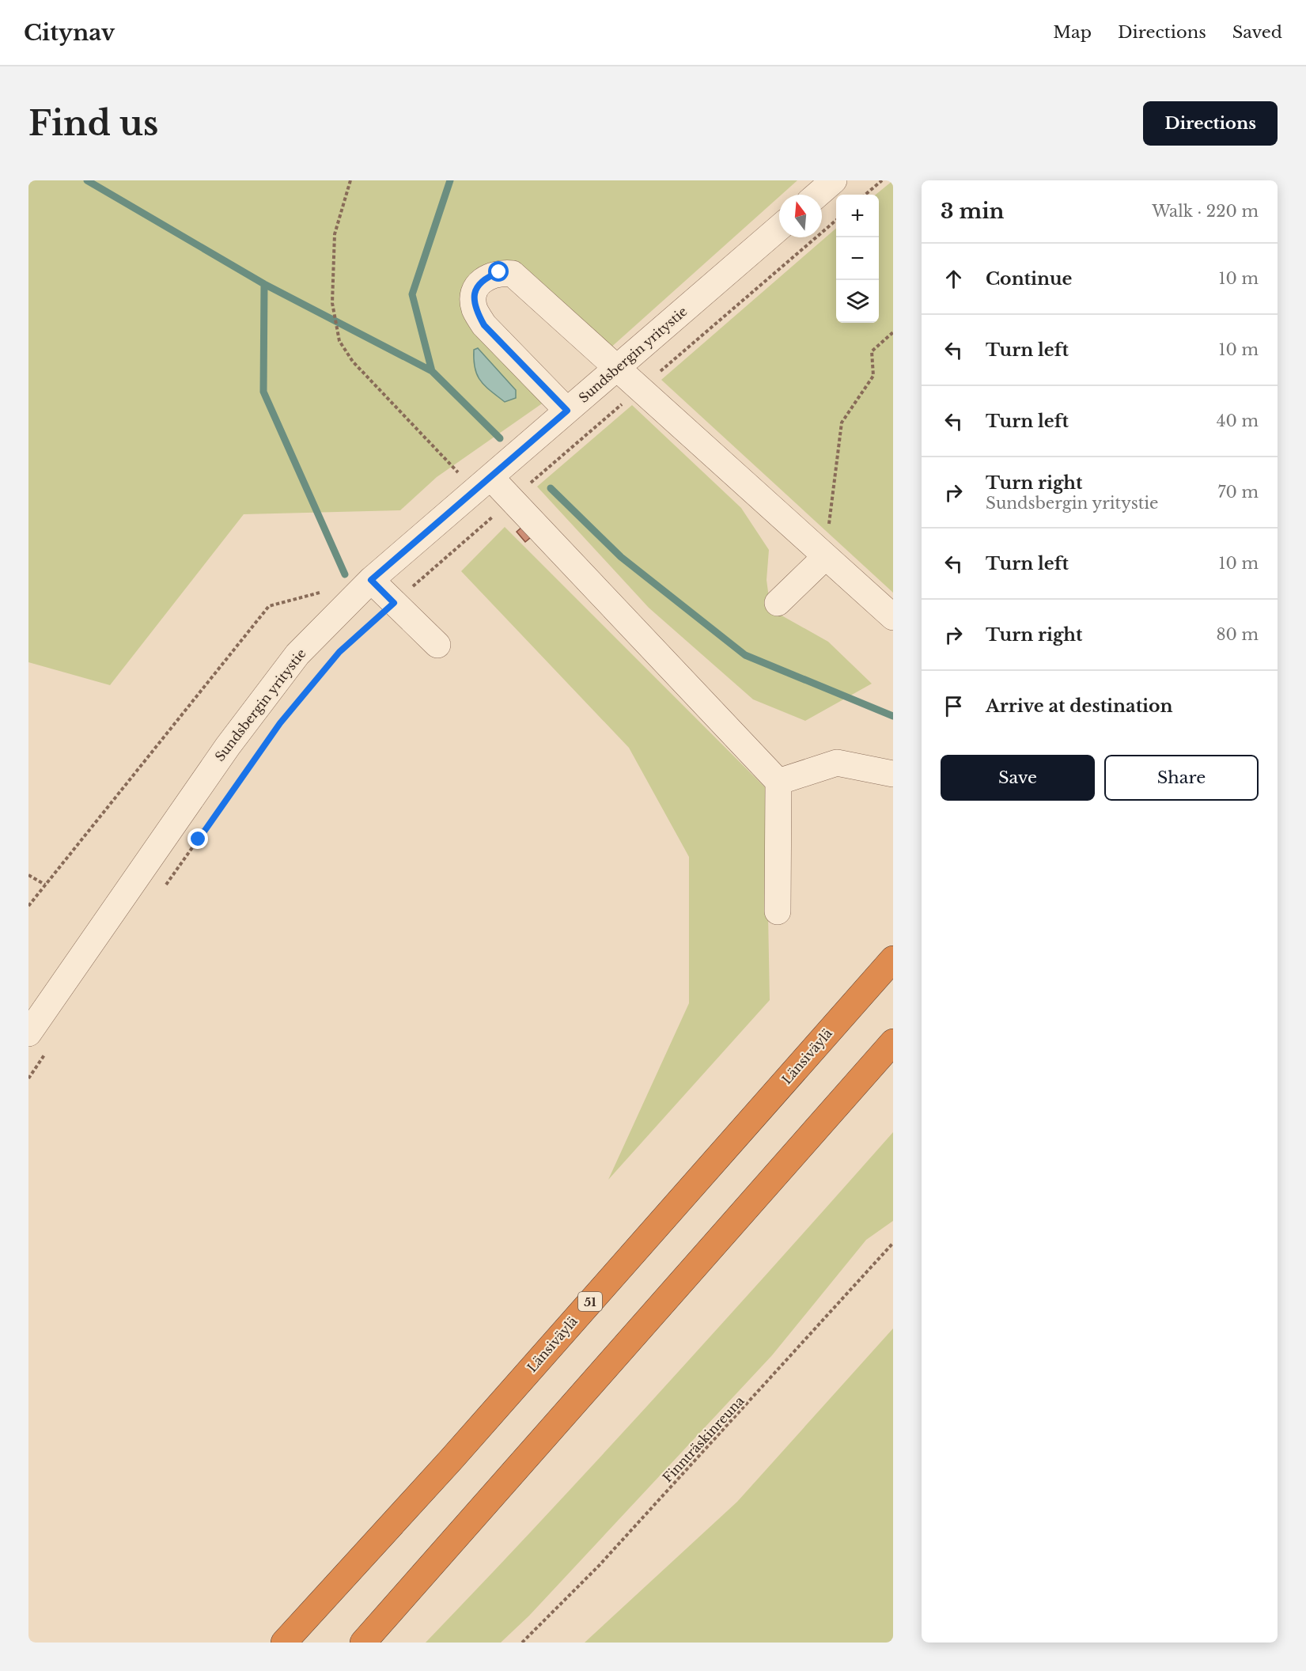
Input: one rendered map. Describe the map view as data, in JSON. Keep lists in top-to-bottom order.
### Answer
{
  "streets": {
    "highway": ["Länsiväylä", "51"],
    "street": ["Sundsbergin yritystie"],
    "path": ["Finnträskinreuna"]
  },
  "north": "top",
  "page": {
    "header": "Citynav",
    "nav": ["Map", "Directions", "Saved"],
    "buttons": [
      "Directions",
      ["Save", "Share"]
    ],
    "title": "Find us",
    "heading": ["3 min", "Walk · 220 m"],
    "map_buttons": ["+", "−"],
    "list": [
      ["Continue", "10 m"],
      ["Turn left", "10 m"],
      ["Turn left", "40 m"],
      ["Turn right", "Sundsbergin yritystie", "70 m"],
      ["Turn left", "10 m"],
      ["Turn right", "80 m"],
      "Arrive at destination"
    ]
  }
}
